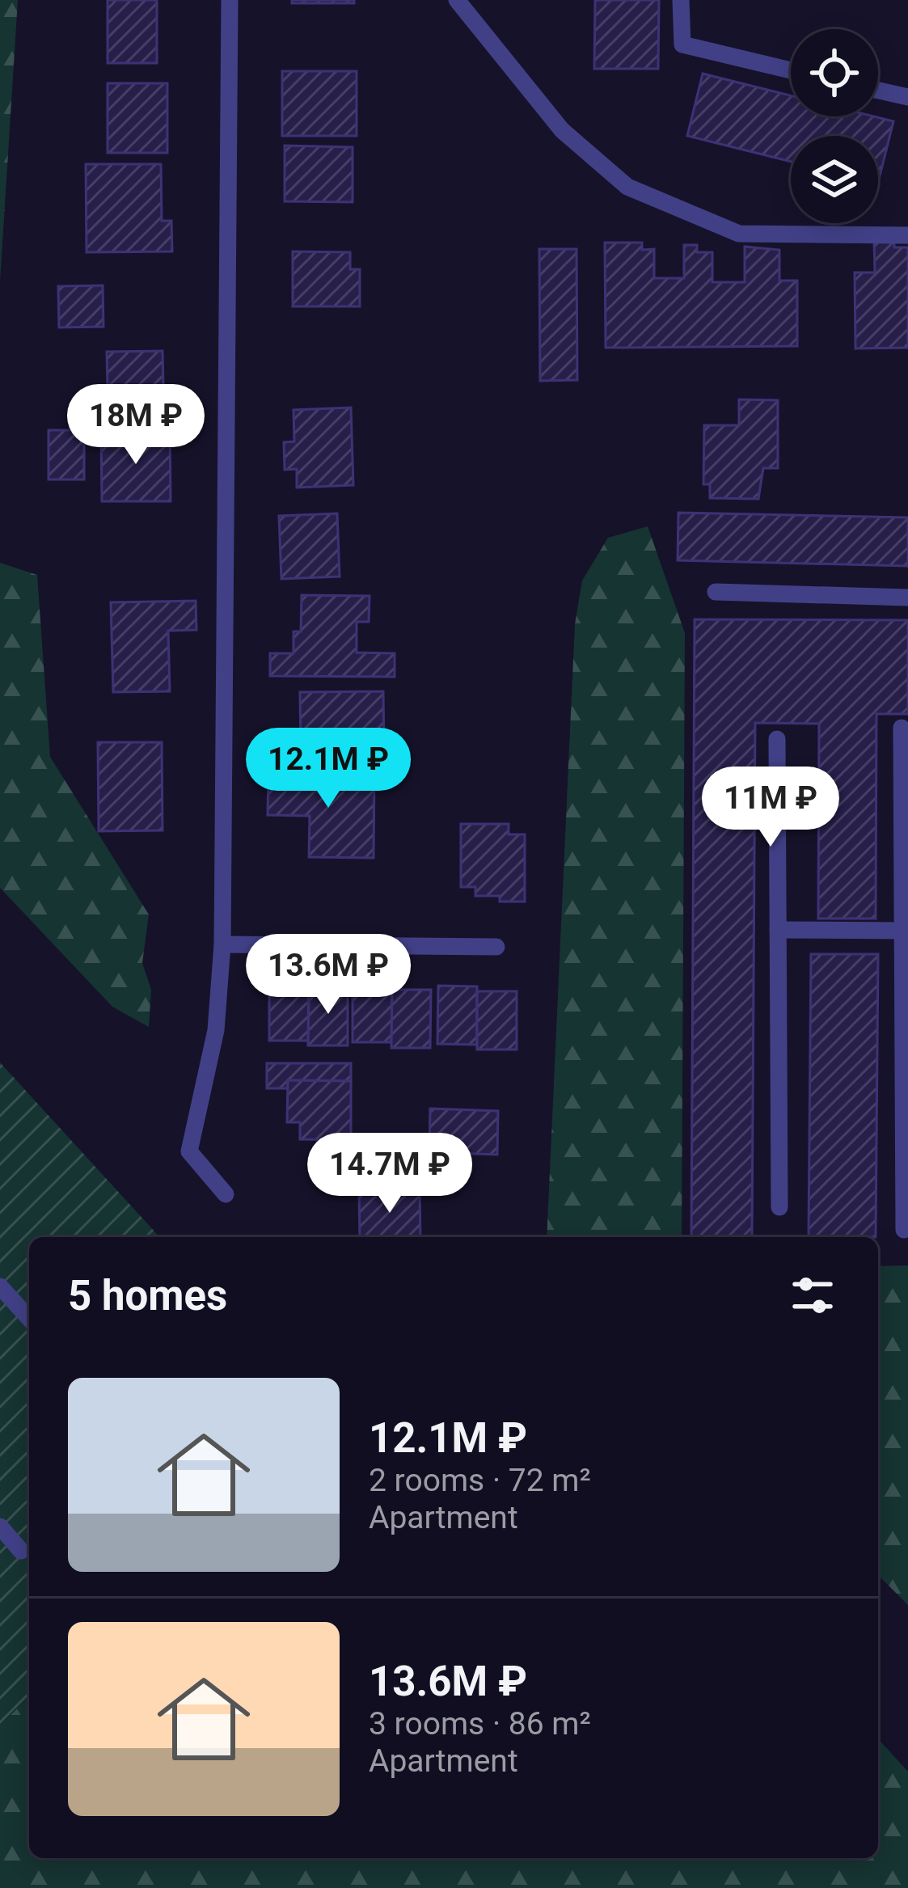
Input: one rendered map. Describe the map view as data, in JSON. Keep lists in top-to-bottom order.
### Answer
{
  "page": {
    "price": [
      "18M ₽",
      "12.1M ₽",
      "11M ₽",
      "13.6M ₽",
      "14.7M ₽"
    ],
    "heading": "5 homes",
    "list": [
      {
        "name": "12.1M ₽",
        "note": "2 rooms · 72 m² · Apartment"
      },
      {
        "name": "13.6M ₽",
        "note": "3 rooms · 86 m² · Apartment"
      }
    ]
  }
}
